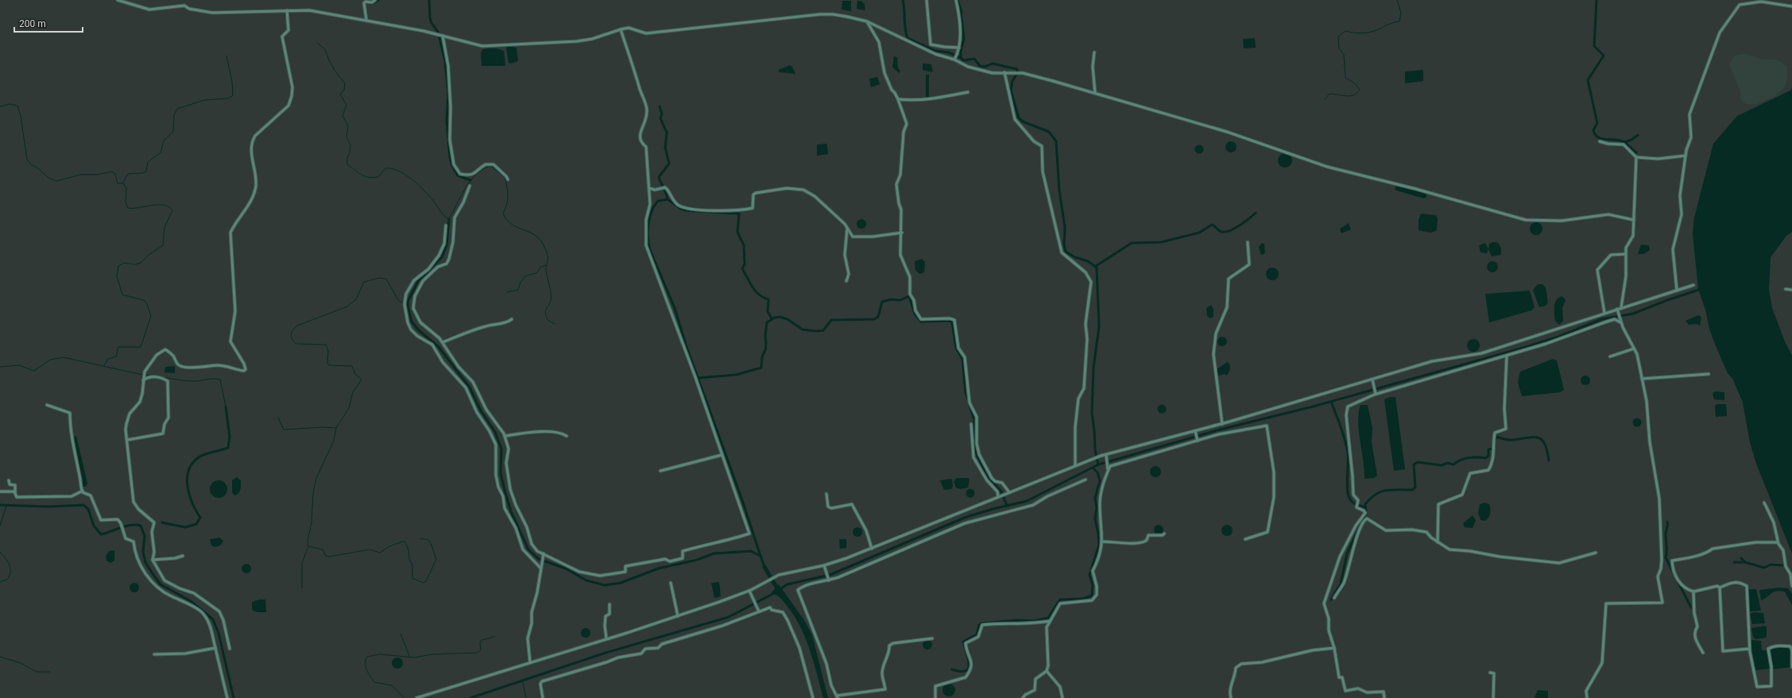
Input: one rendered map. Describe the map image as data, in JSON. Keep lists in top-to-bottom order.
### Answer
{
  "scale_bar": "200 m"
}
